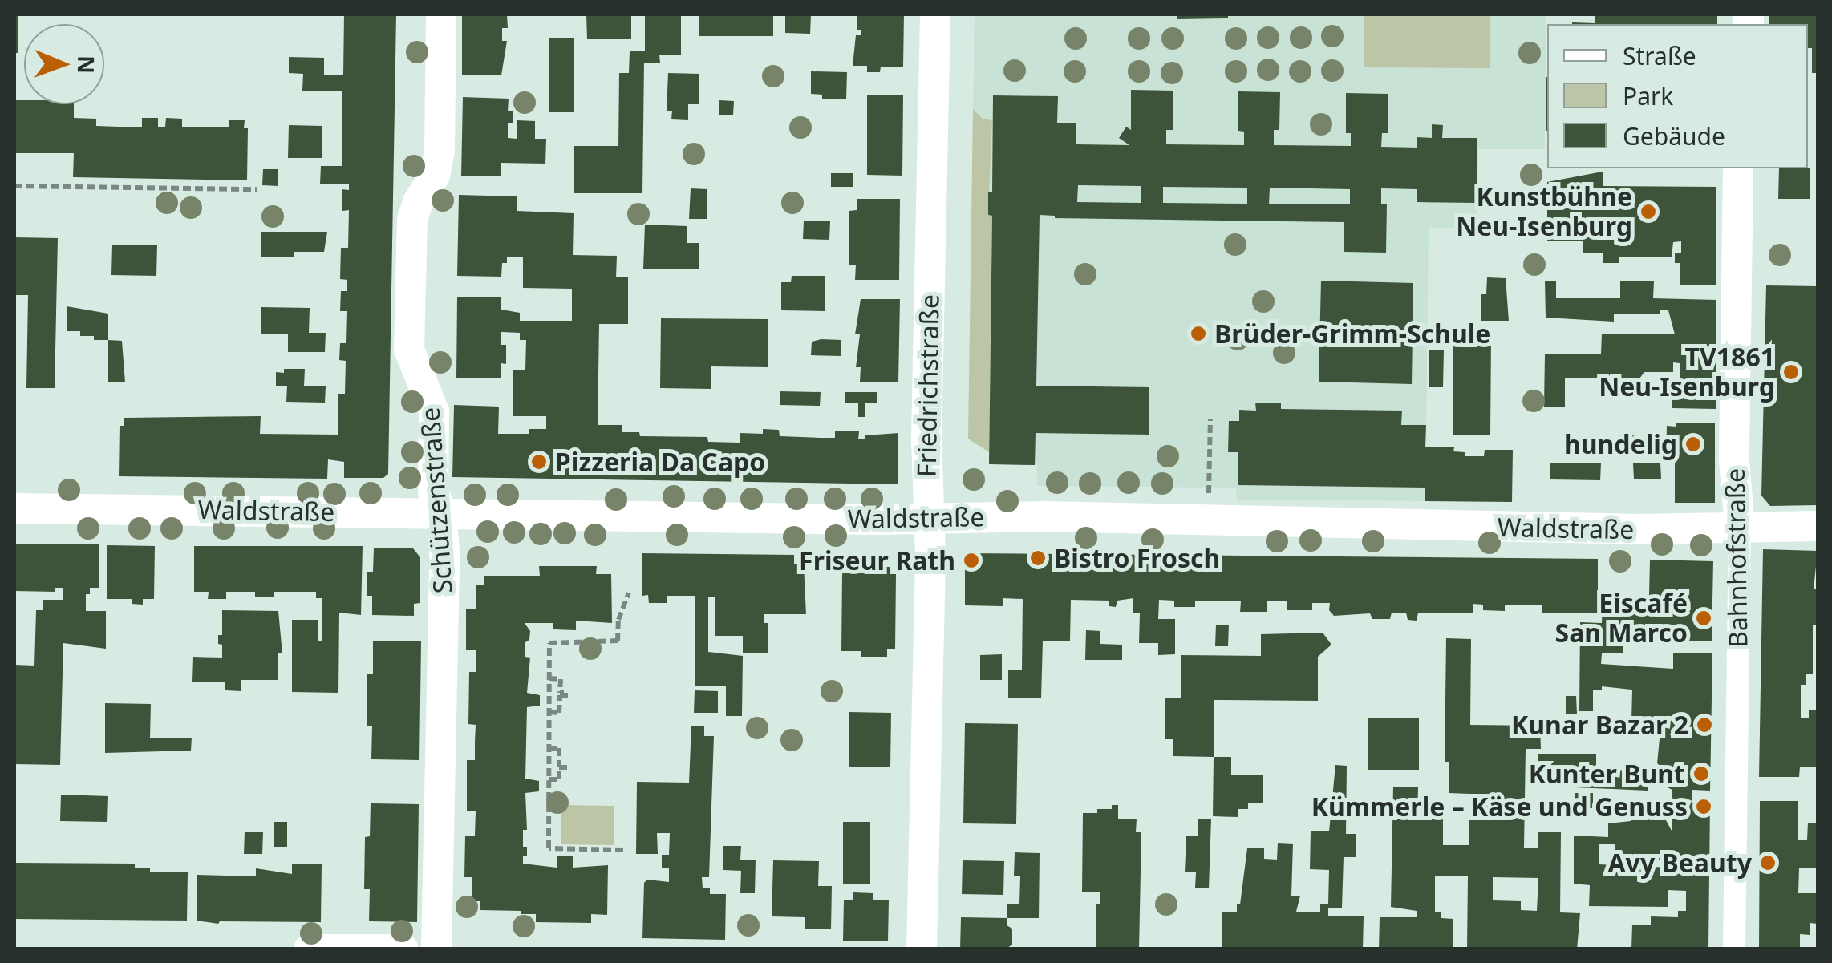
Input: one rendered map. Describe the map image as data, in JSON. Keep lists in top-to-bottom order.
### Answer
{
  "streets": {
    "street": [
      "Friedrichstraße",
      "Schützenstraße",
      "Waldstraße",
      "Bahnhofstraße"
    ]
  },
  "crossings": [
    ["Friedrichstraße", "Waldstraße"],
    ["Schützenstraße", "Waldstraße"],
    ["Waldstraße", "Bahnhofstraße"]
  ],
  "places": [
    "Kunstbühne Neu-Isenburg",
    "Brüder-Grimm-Schule",
    "TV1861 Neu-Isenburg",
    "hundelig",
    "Pizzeria Da Capo",
    "Bistro Frosch",
    "Friseur Rath",
    "Eiscafé San Marco",
    "Kunar Bazar 2",
    "Kunter Bunt",
    "Kümmerle – Käse und Genuss",
    "Avy Beauty"
  ],
  "legend": ["Straße", "Park", "Gebäude"],
  "north": "right"
}
